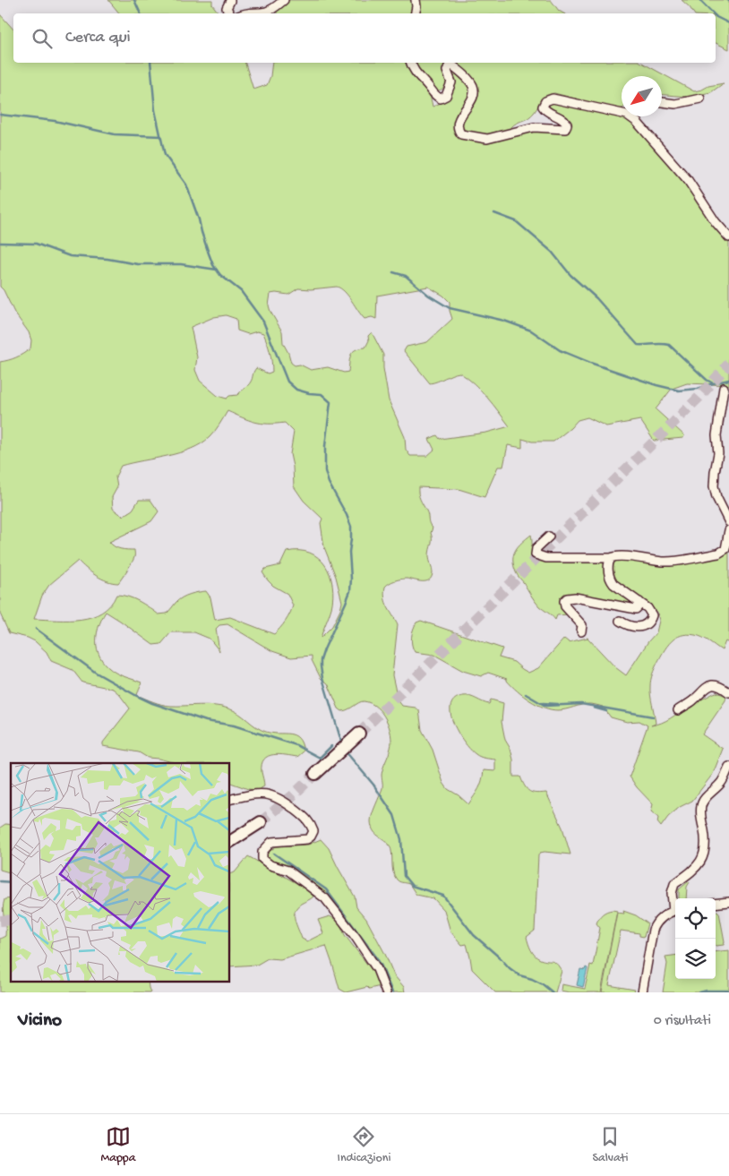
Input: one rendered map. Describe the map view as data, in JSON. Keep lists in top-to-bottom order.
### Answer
{
  "north": "bottom left",
  "page": {
    "search": "Cerca qui",
    "heading": ["Vicino", "0 risultati"],
    "nav": ["Mappa", "Indicazioni", "Salvati"]
  }
}
